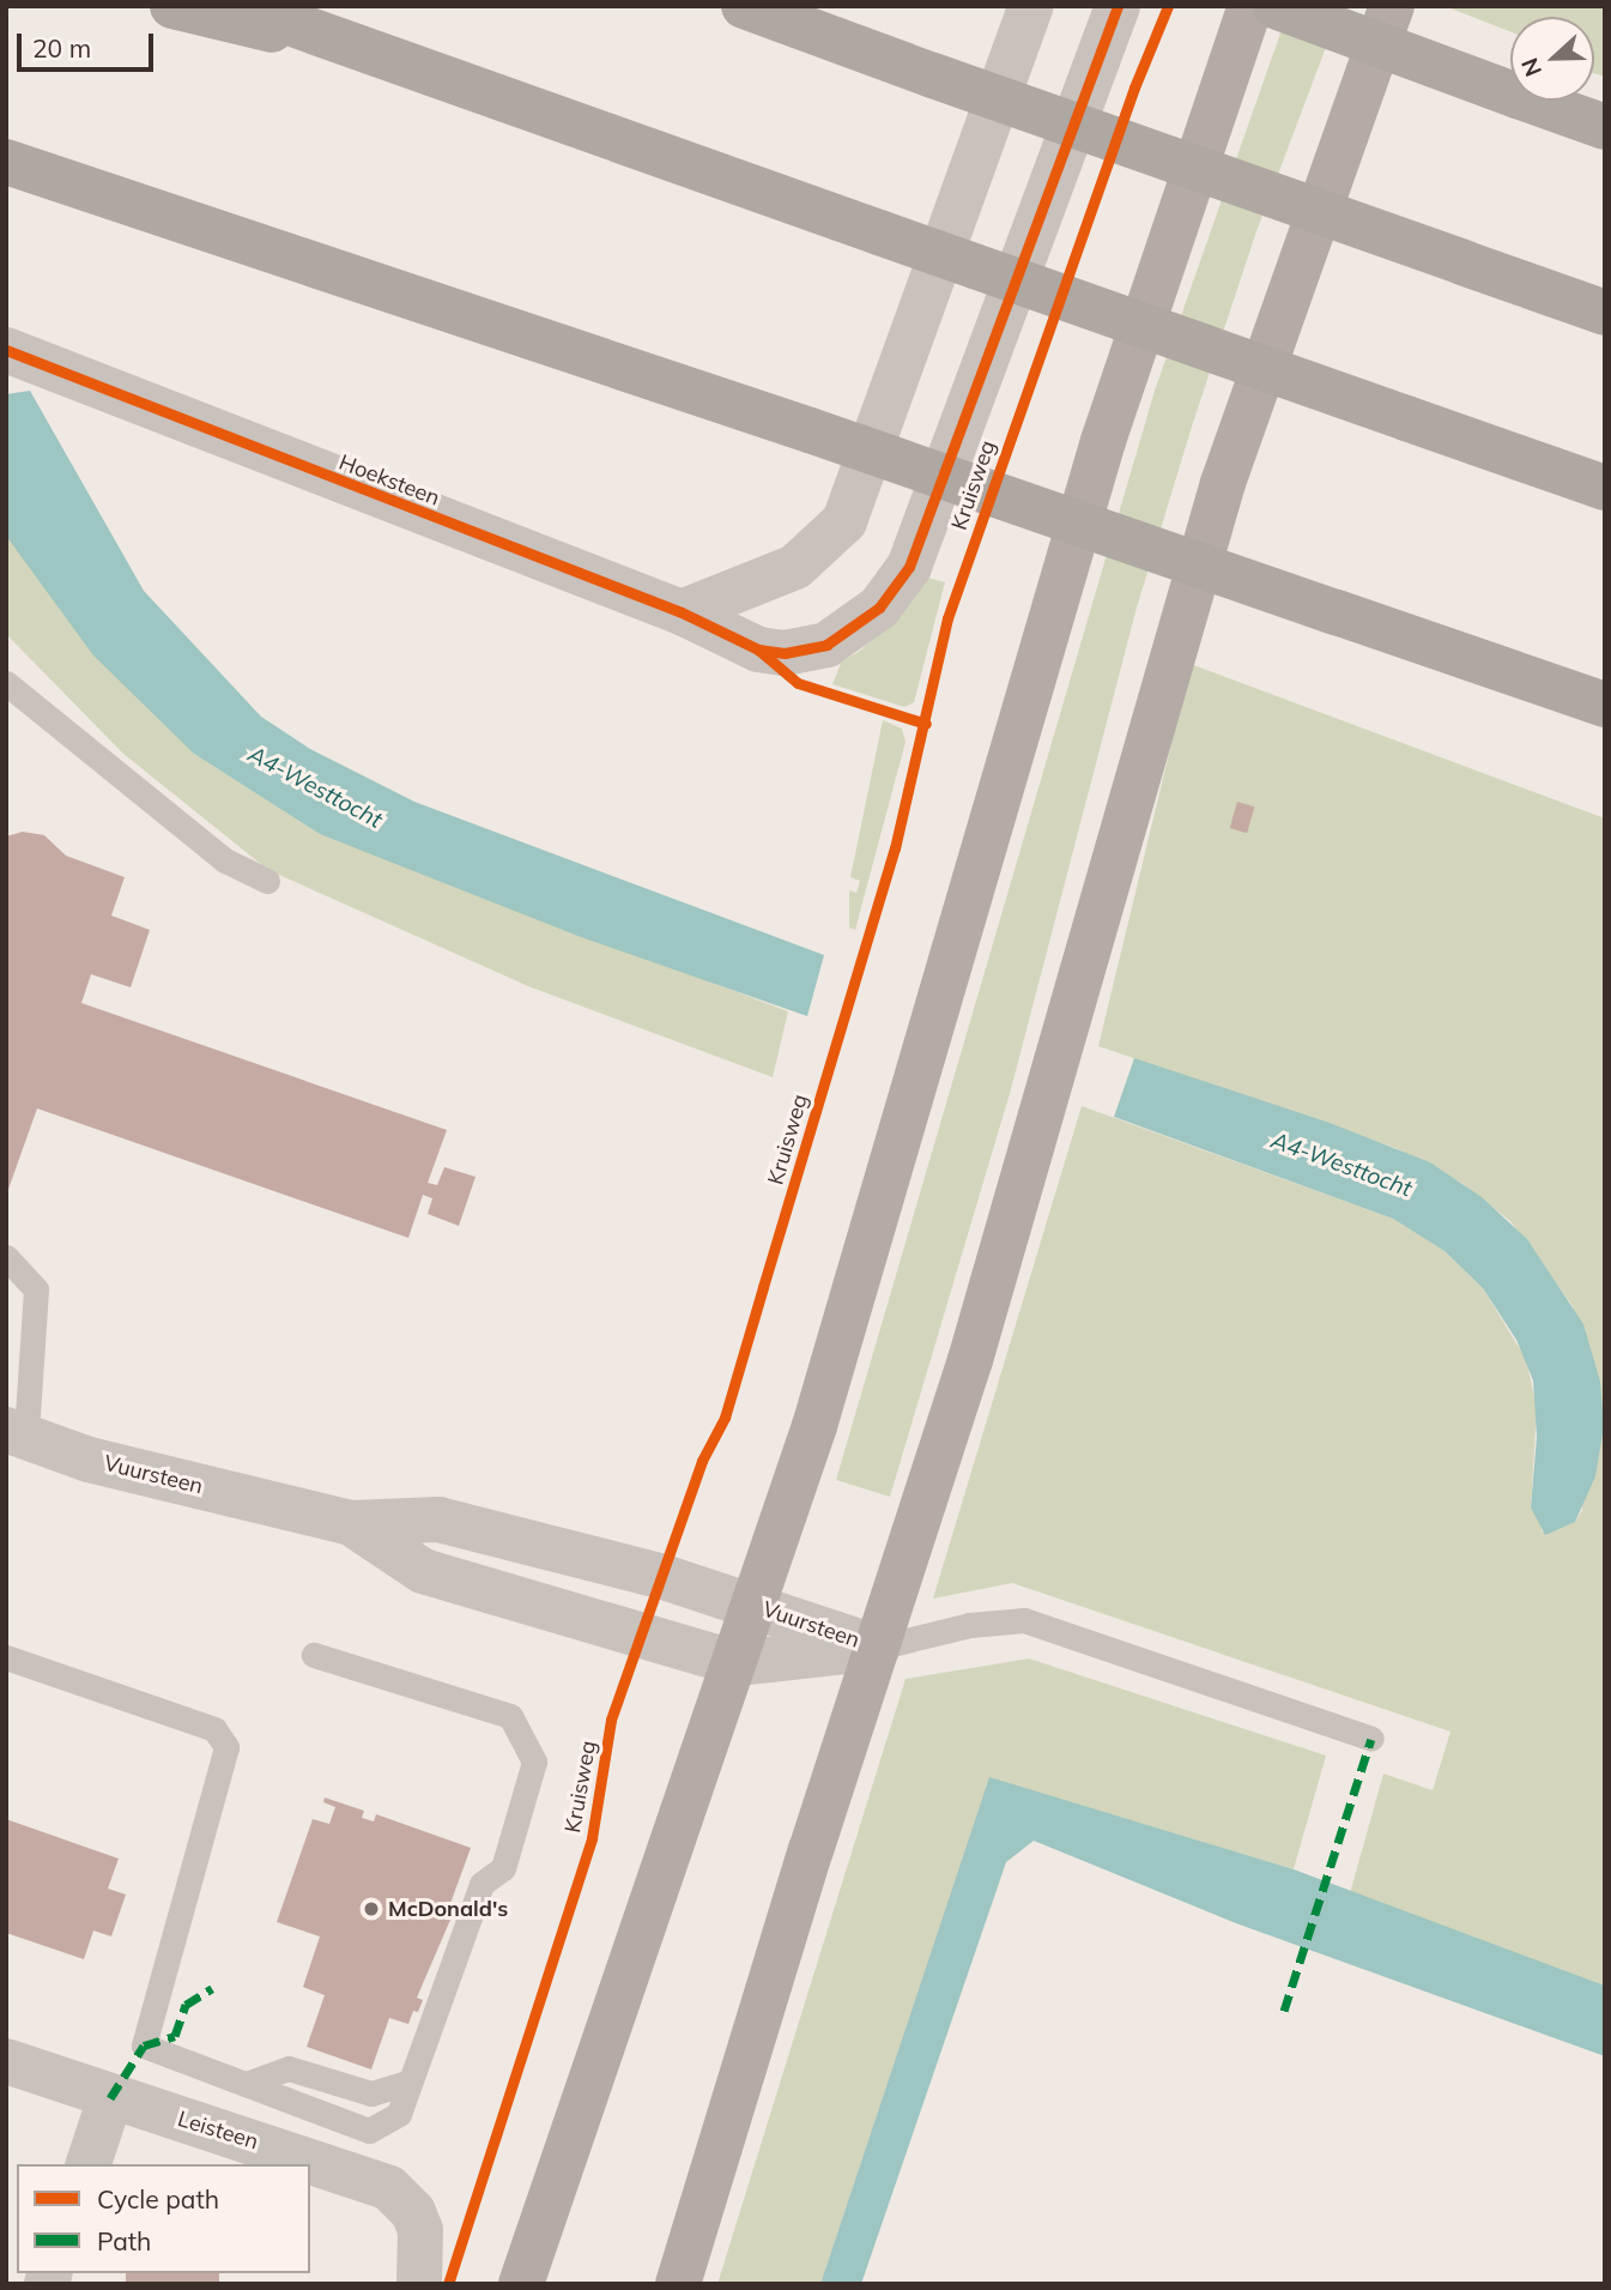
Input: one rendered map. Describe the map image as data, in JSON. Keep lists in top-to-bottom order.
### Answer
{
  "streets": {
    "street": [
      "Hoeksteen",
      "Kruisweg",
      "Vuursteen",
      "Leisteen"
    ]
  },
  "crossings": [
    ["Hoeksteen", "Kruisweg"]
  ],
  "water": ["A4-Westtocht"],
  "places": ["McDonald's"],
  "legend": ["Cycle path", "Path"],
  "scale_bar": "20 m",
  "north": "left"
}
